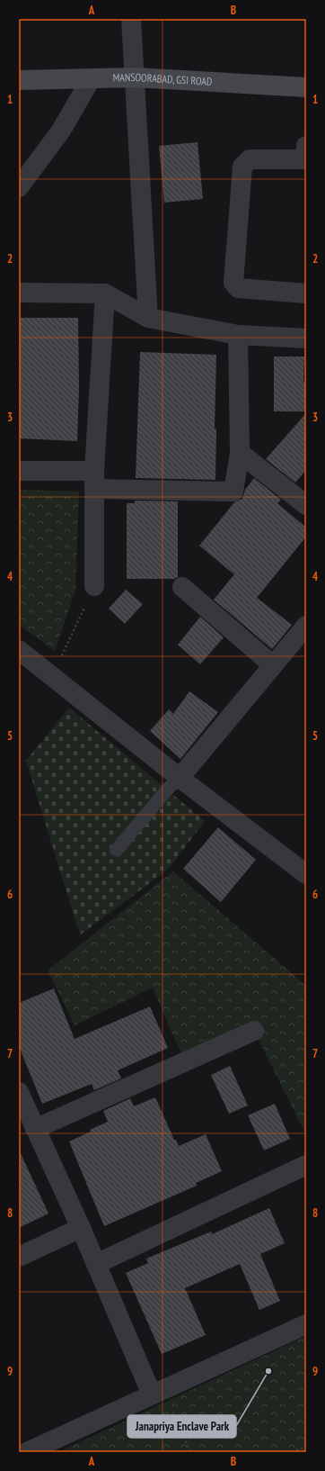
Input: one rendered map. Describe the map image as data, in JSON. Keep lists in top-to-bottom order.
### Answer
{
  "streets": {
    "street": ["MANSOORABAD, GSI ROAD"]
  },
  "places": ["Janapriya Enclave Park"],
  "grid": {
    "columns": ["A", "B"],
    "rows": [
      "1",
      "2",
      "3",
      "4",
      "5",
      "6",
      "7",
      "8",
      "9"
    ]
  }
}
